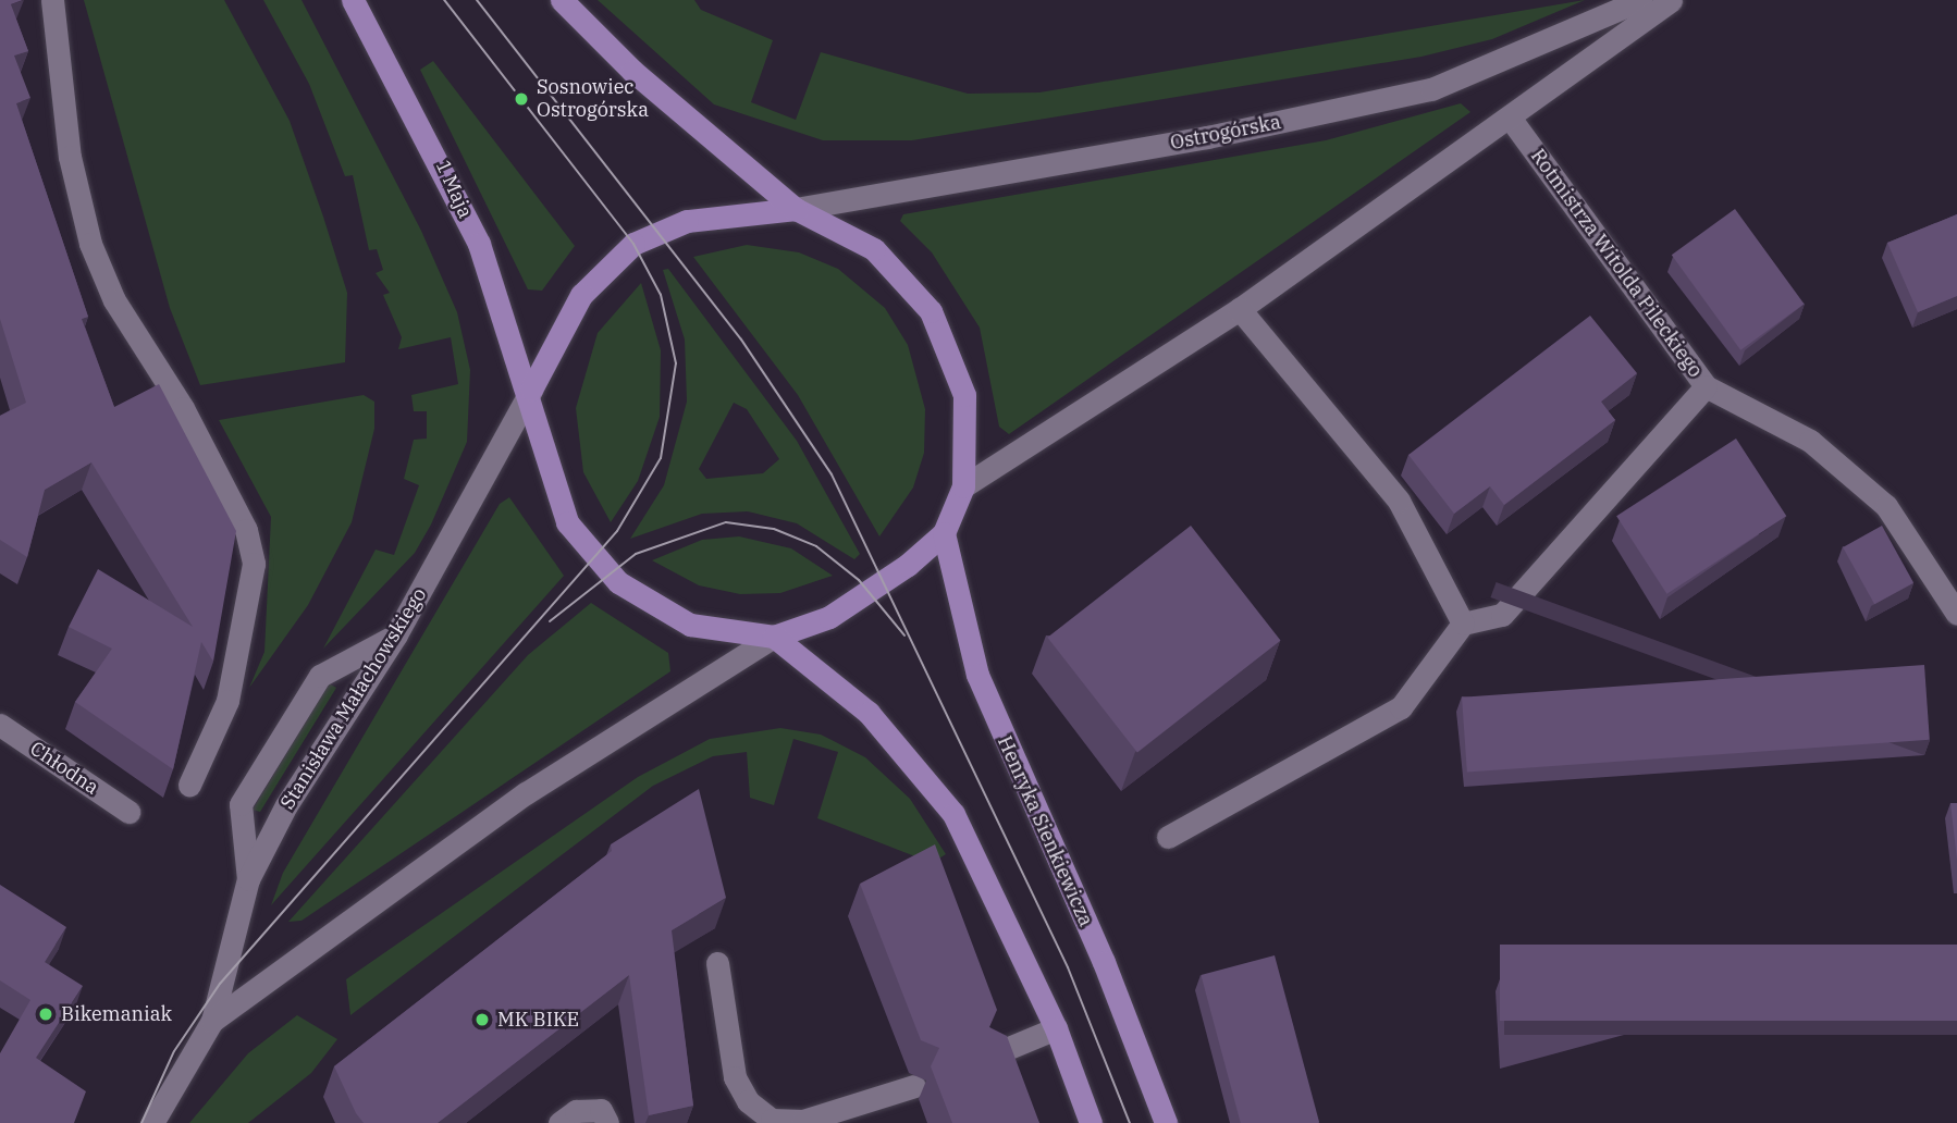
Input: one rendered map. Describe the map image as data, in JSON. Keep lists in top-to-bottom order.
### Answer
{
  "streets": {
    "main road": ["1 Maja", "Henryka Sienkiewicza"],
    "street": [
      "Ostrogórska",
      "Rotmistrza Witolda Pileckiego",
      "Stanisława Małachowskiego",
      "Chłodna"
    ]
  },
  "crossings": [
    ["1 Maja", "Stanisława Małachowskiego"]
  ],
  "places": ["Sosnowiec Ostrogórska", "Bikemaniak", "MK BIKE"]
}
